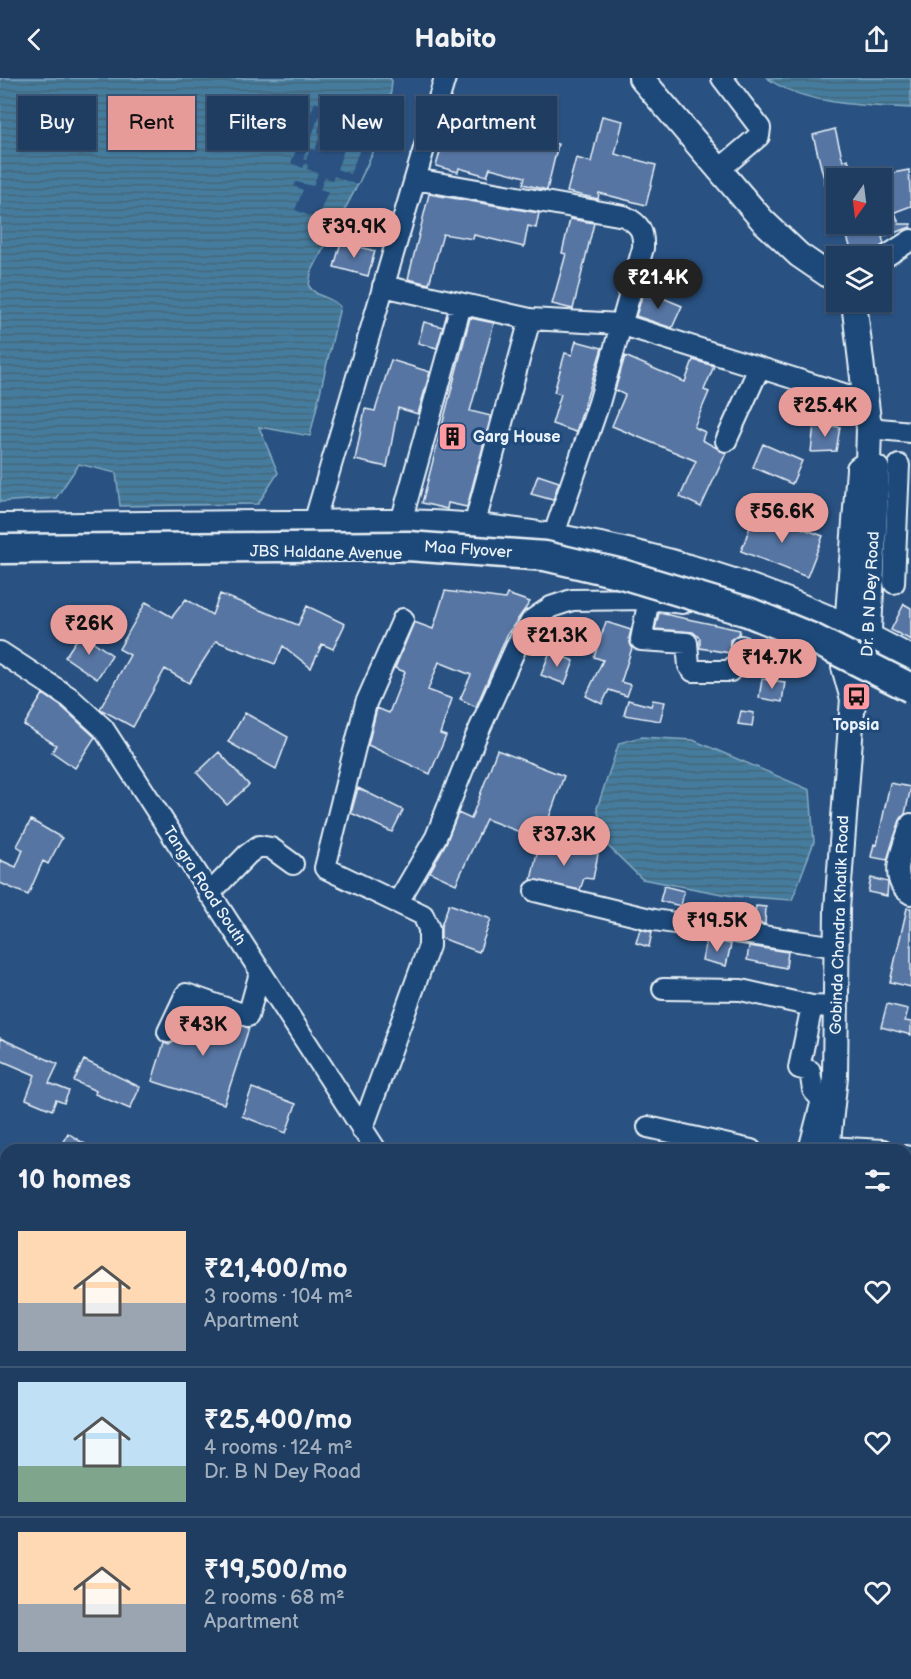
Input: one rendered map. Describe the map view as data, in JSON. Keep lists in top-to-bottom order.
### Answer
{
  "streets": {
    "highway": ["Maa Flyover"],
    "main road": ["JBS Haldane Avenue", "Dr. B N Dey Road", "Gobinda Chandra Khatik Road"],
    "street": ["Tangra Road South"]
  },
  "crossings": [
    ["JBS Haldane Avenue", "Dr. B N Dey Road"],
    ["Dr. B N Dey Road", "Gobinda Chandra Khatik Road"]
  ],
  "places": {
    "building": ["Garg House"],
    "bus stop": ["Topsia"]
  },
  "north": "bottom",
  "page": {
    "header": "Habito",
    "chip": [
      "Buy",
      "Rent",
      "Filters",
      "New",
      "Apartment"
    ],
    "price": [
      "₹39.9K",
      "₹21.4K",
      "₹25.4K",
      "₹56.6K",
      "₹26K",
      "₹21.3K",
      "₹14.7K",
      "₹37.3K",
      "₹19.5K",
      "₹43K"
    ],
    "heading": "10 homes",
    "list": [
      {
        "name": "₹21,400/mo",
        "note": "3 rooms · 104 m² · Apartment"
      },
      {
        "name": "₹25,400/mo",
        "note": "4 rooms · 124 m² · Dr. B N Dey Road"
      },
      {
        "name": "₹19,500/mo",
        "note": "2 rooms · 68 m² · Apartment"
      }
    ]
  }
}
